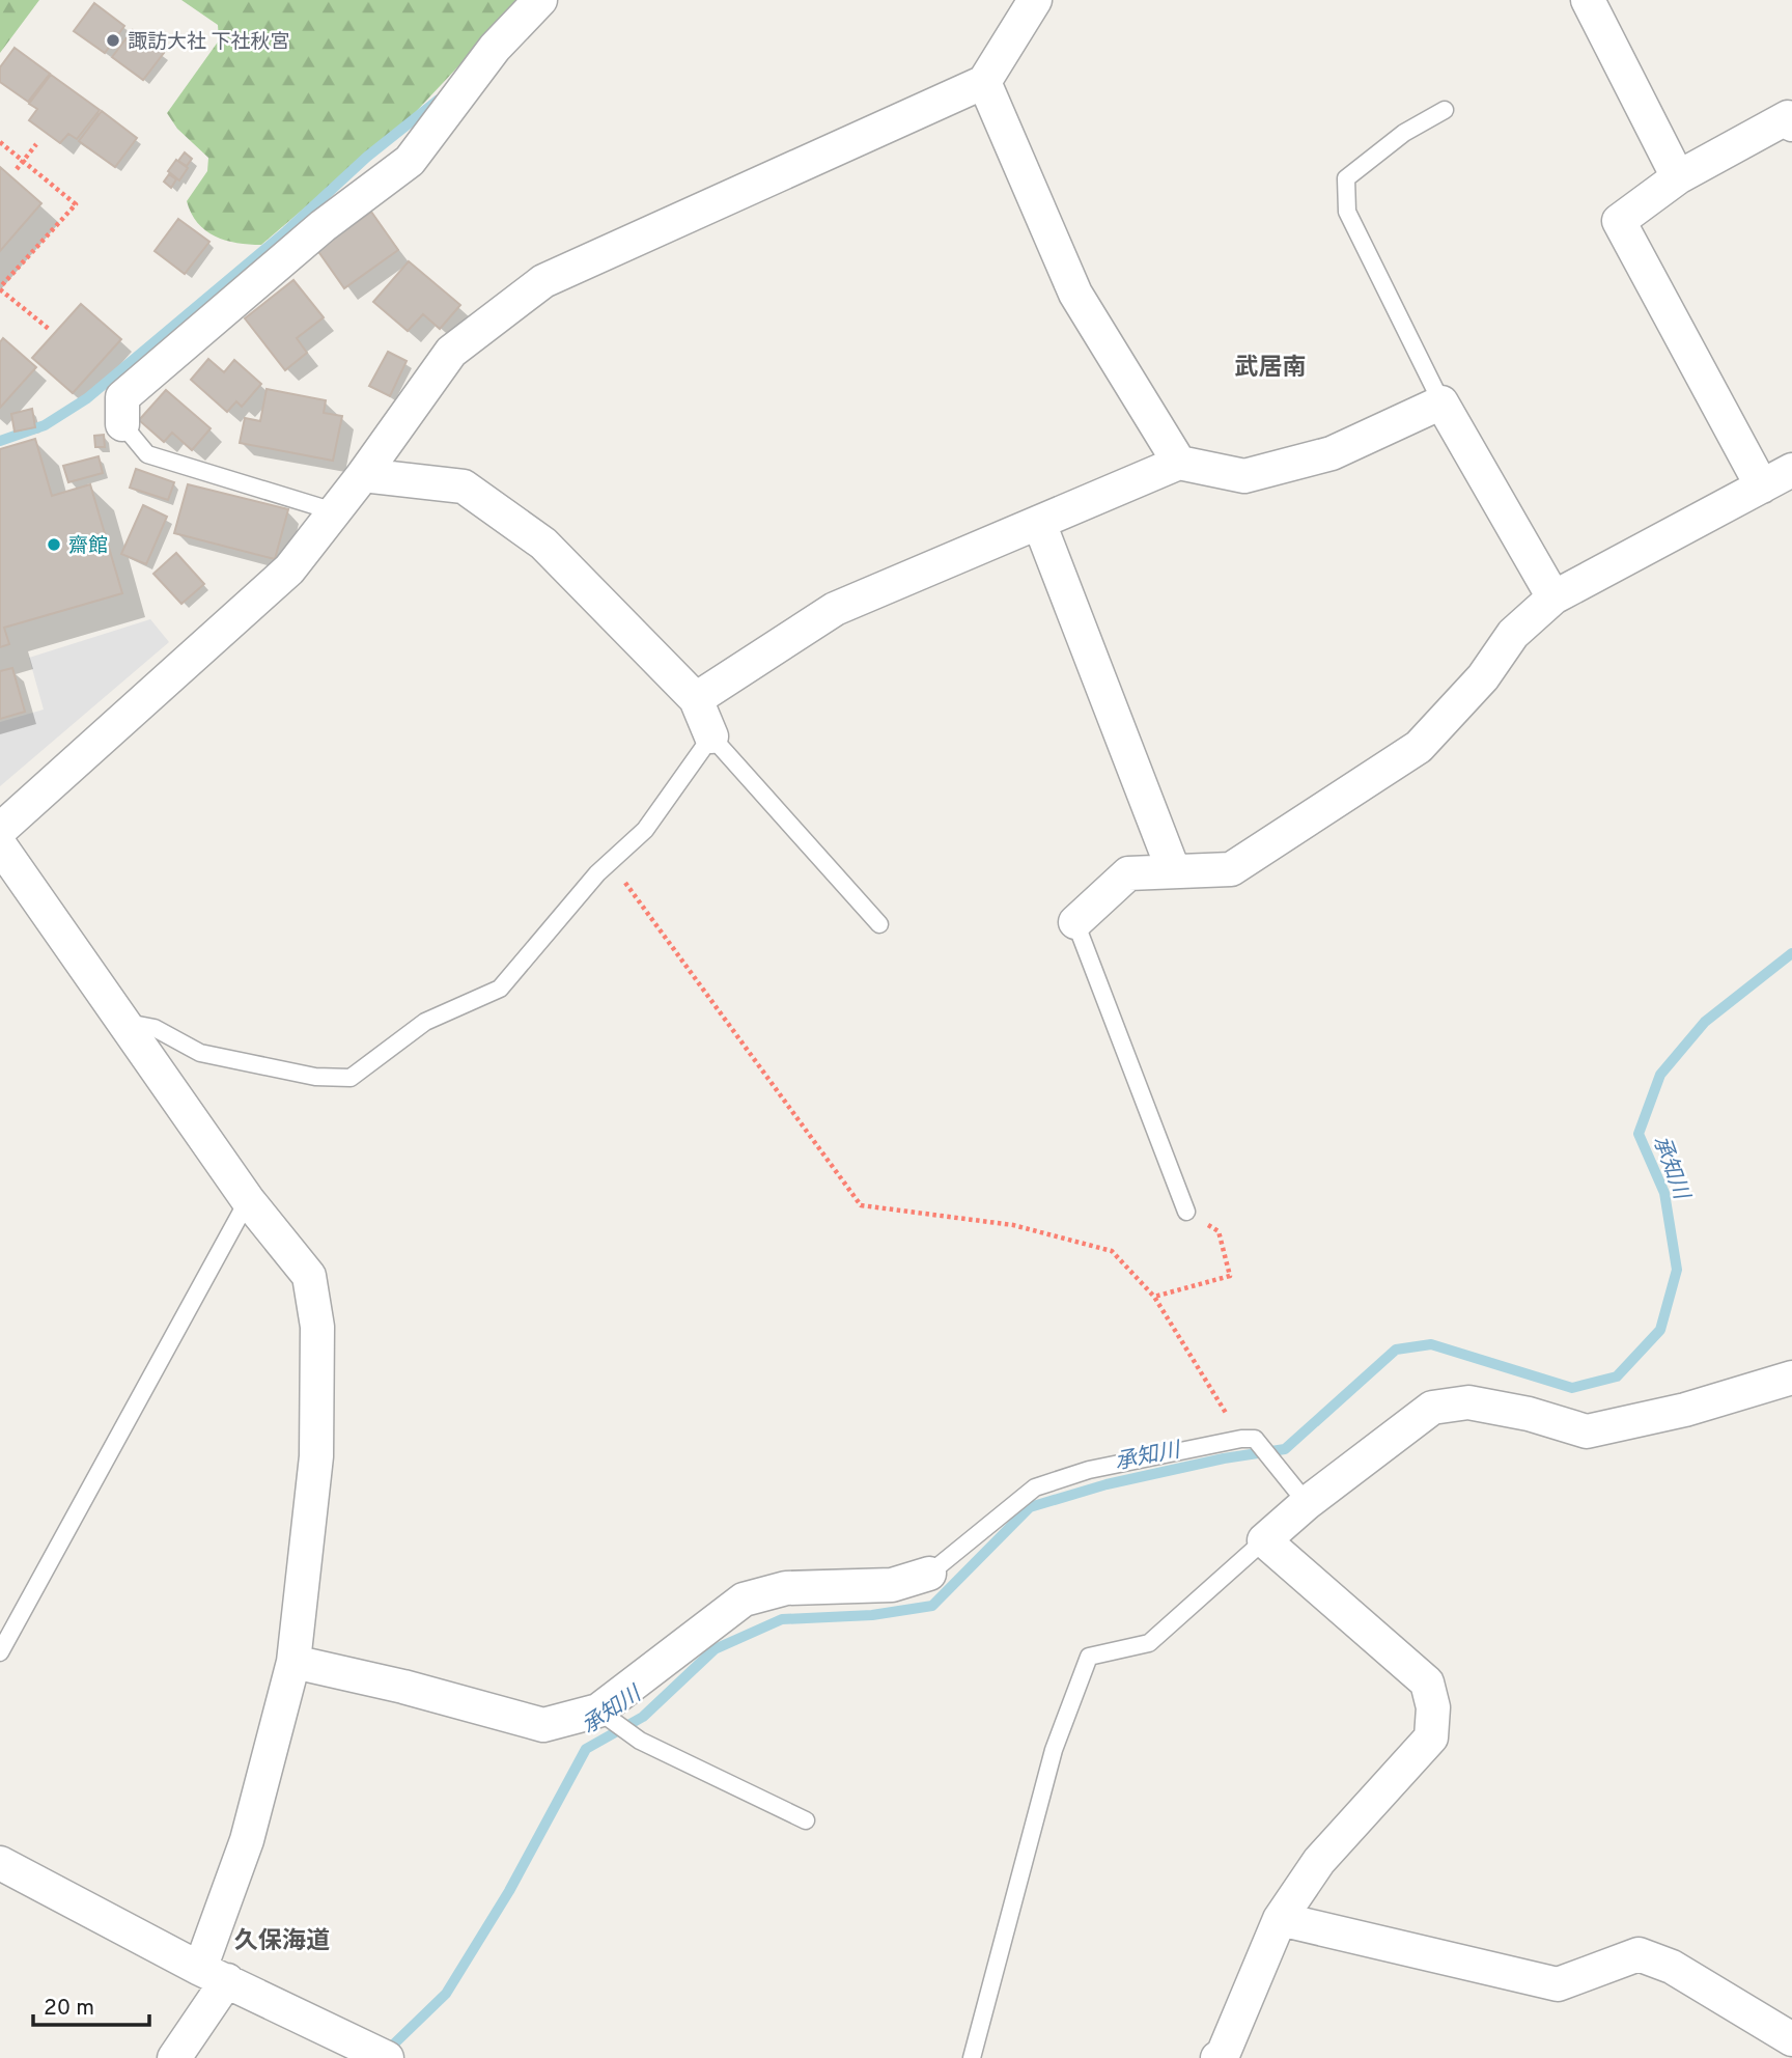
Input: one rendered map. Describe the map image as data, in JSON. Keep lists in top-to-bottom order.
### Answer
{
  "districts": ["武居南", "久保海道"],
  "water": ["承知川"],
  "places": ["諏訪大社 下社秋宮", "齋館"],
  "scale_bar": "20 m"
}
